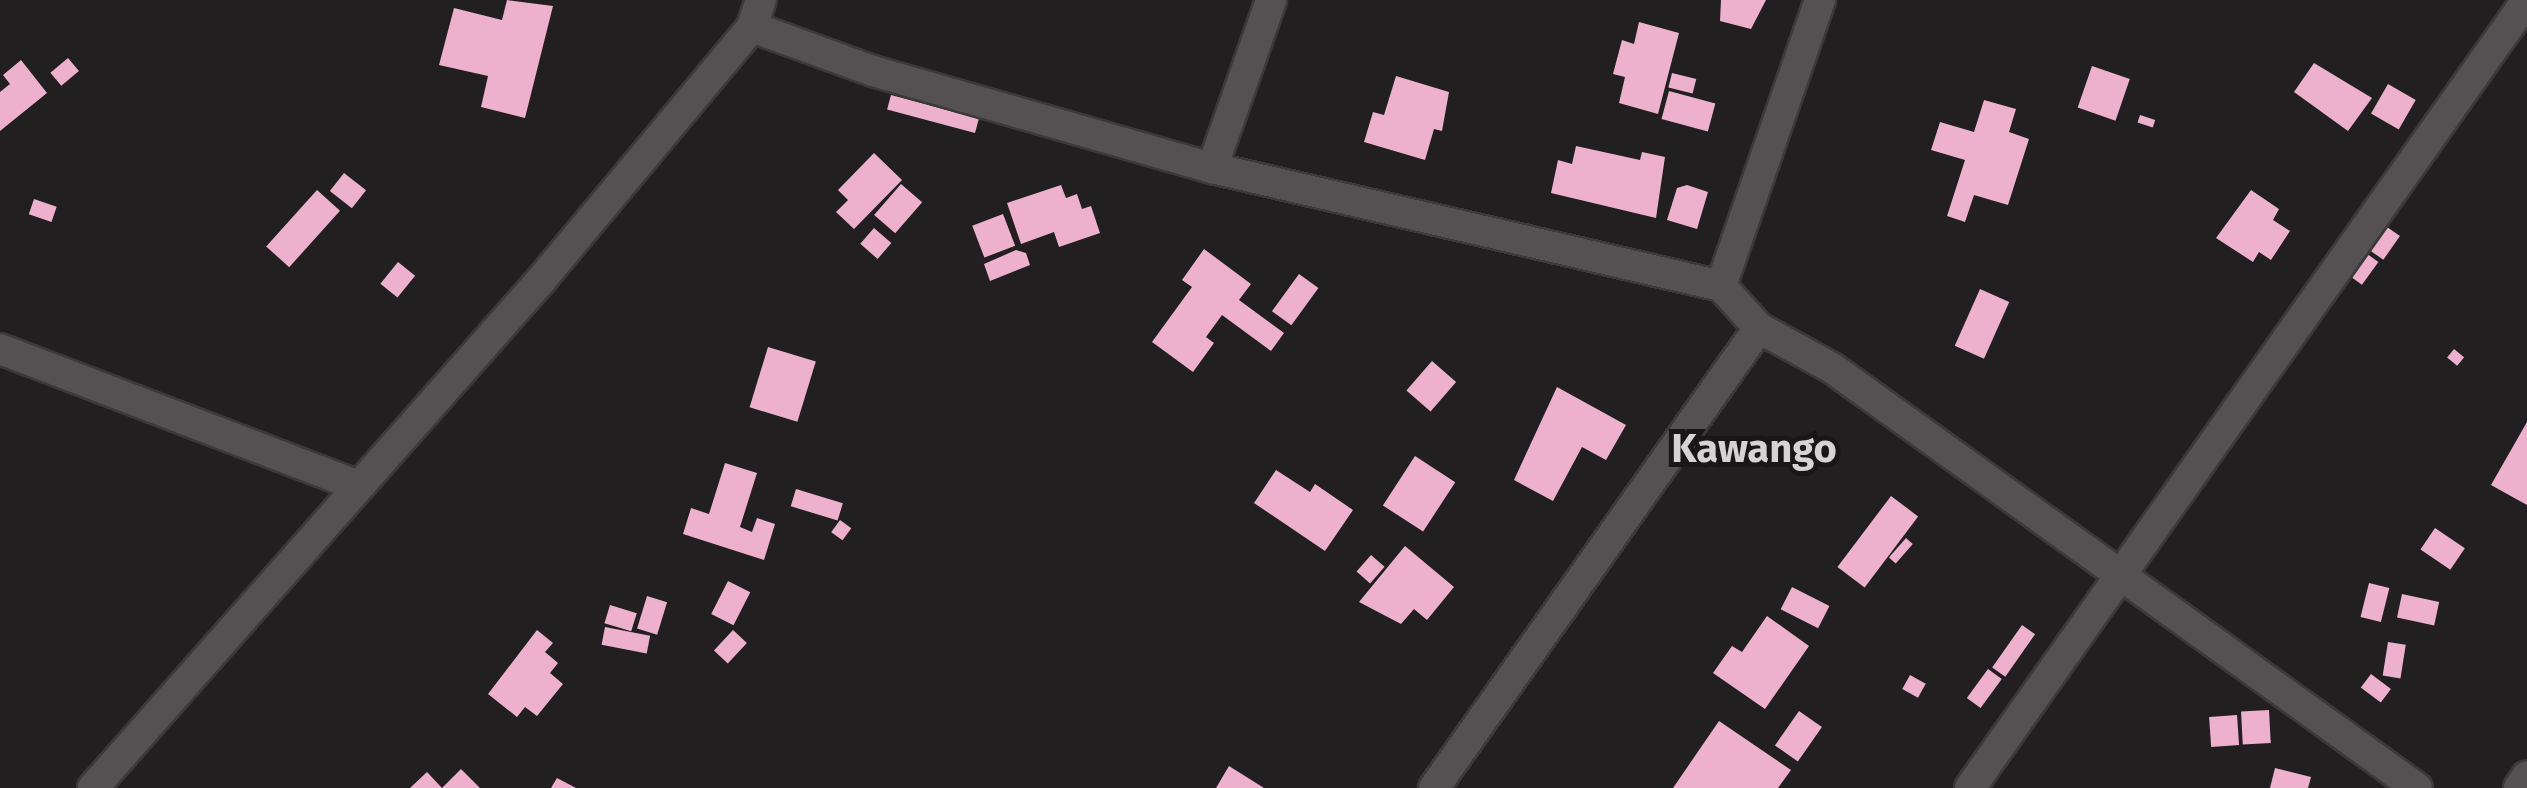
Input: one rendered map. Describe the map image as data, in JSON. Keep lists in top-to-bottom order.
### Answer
{
  "districts": ["Kawango"]
}
